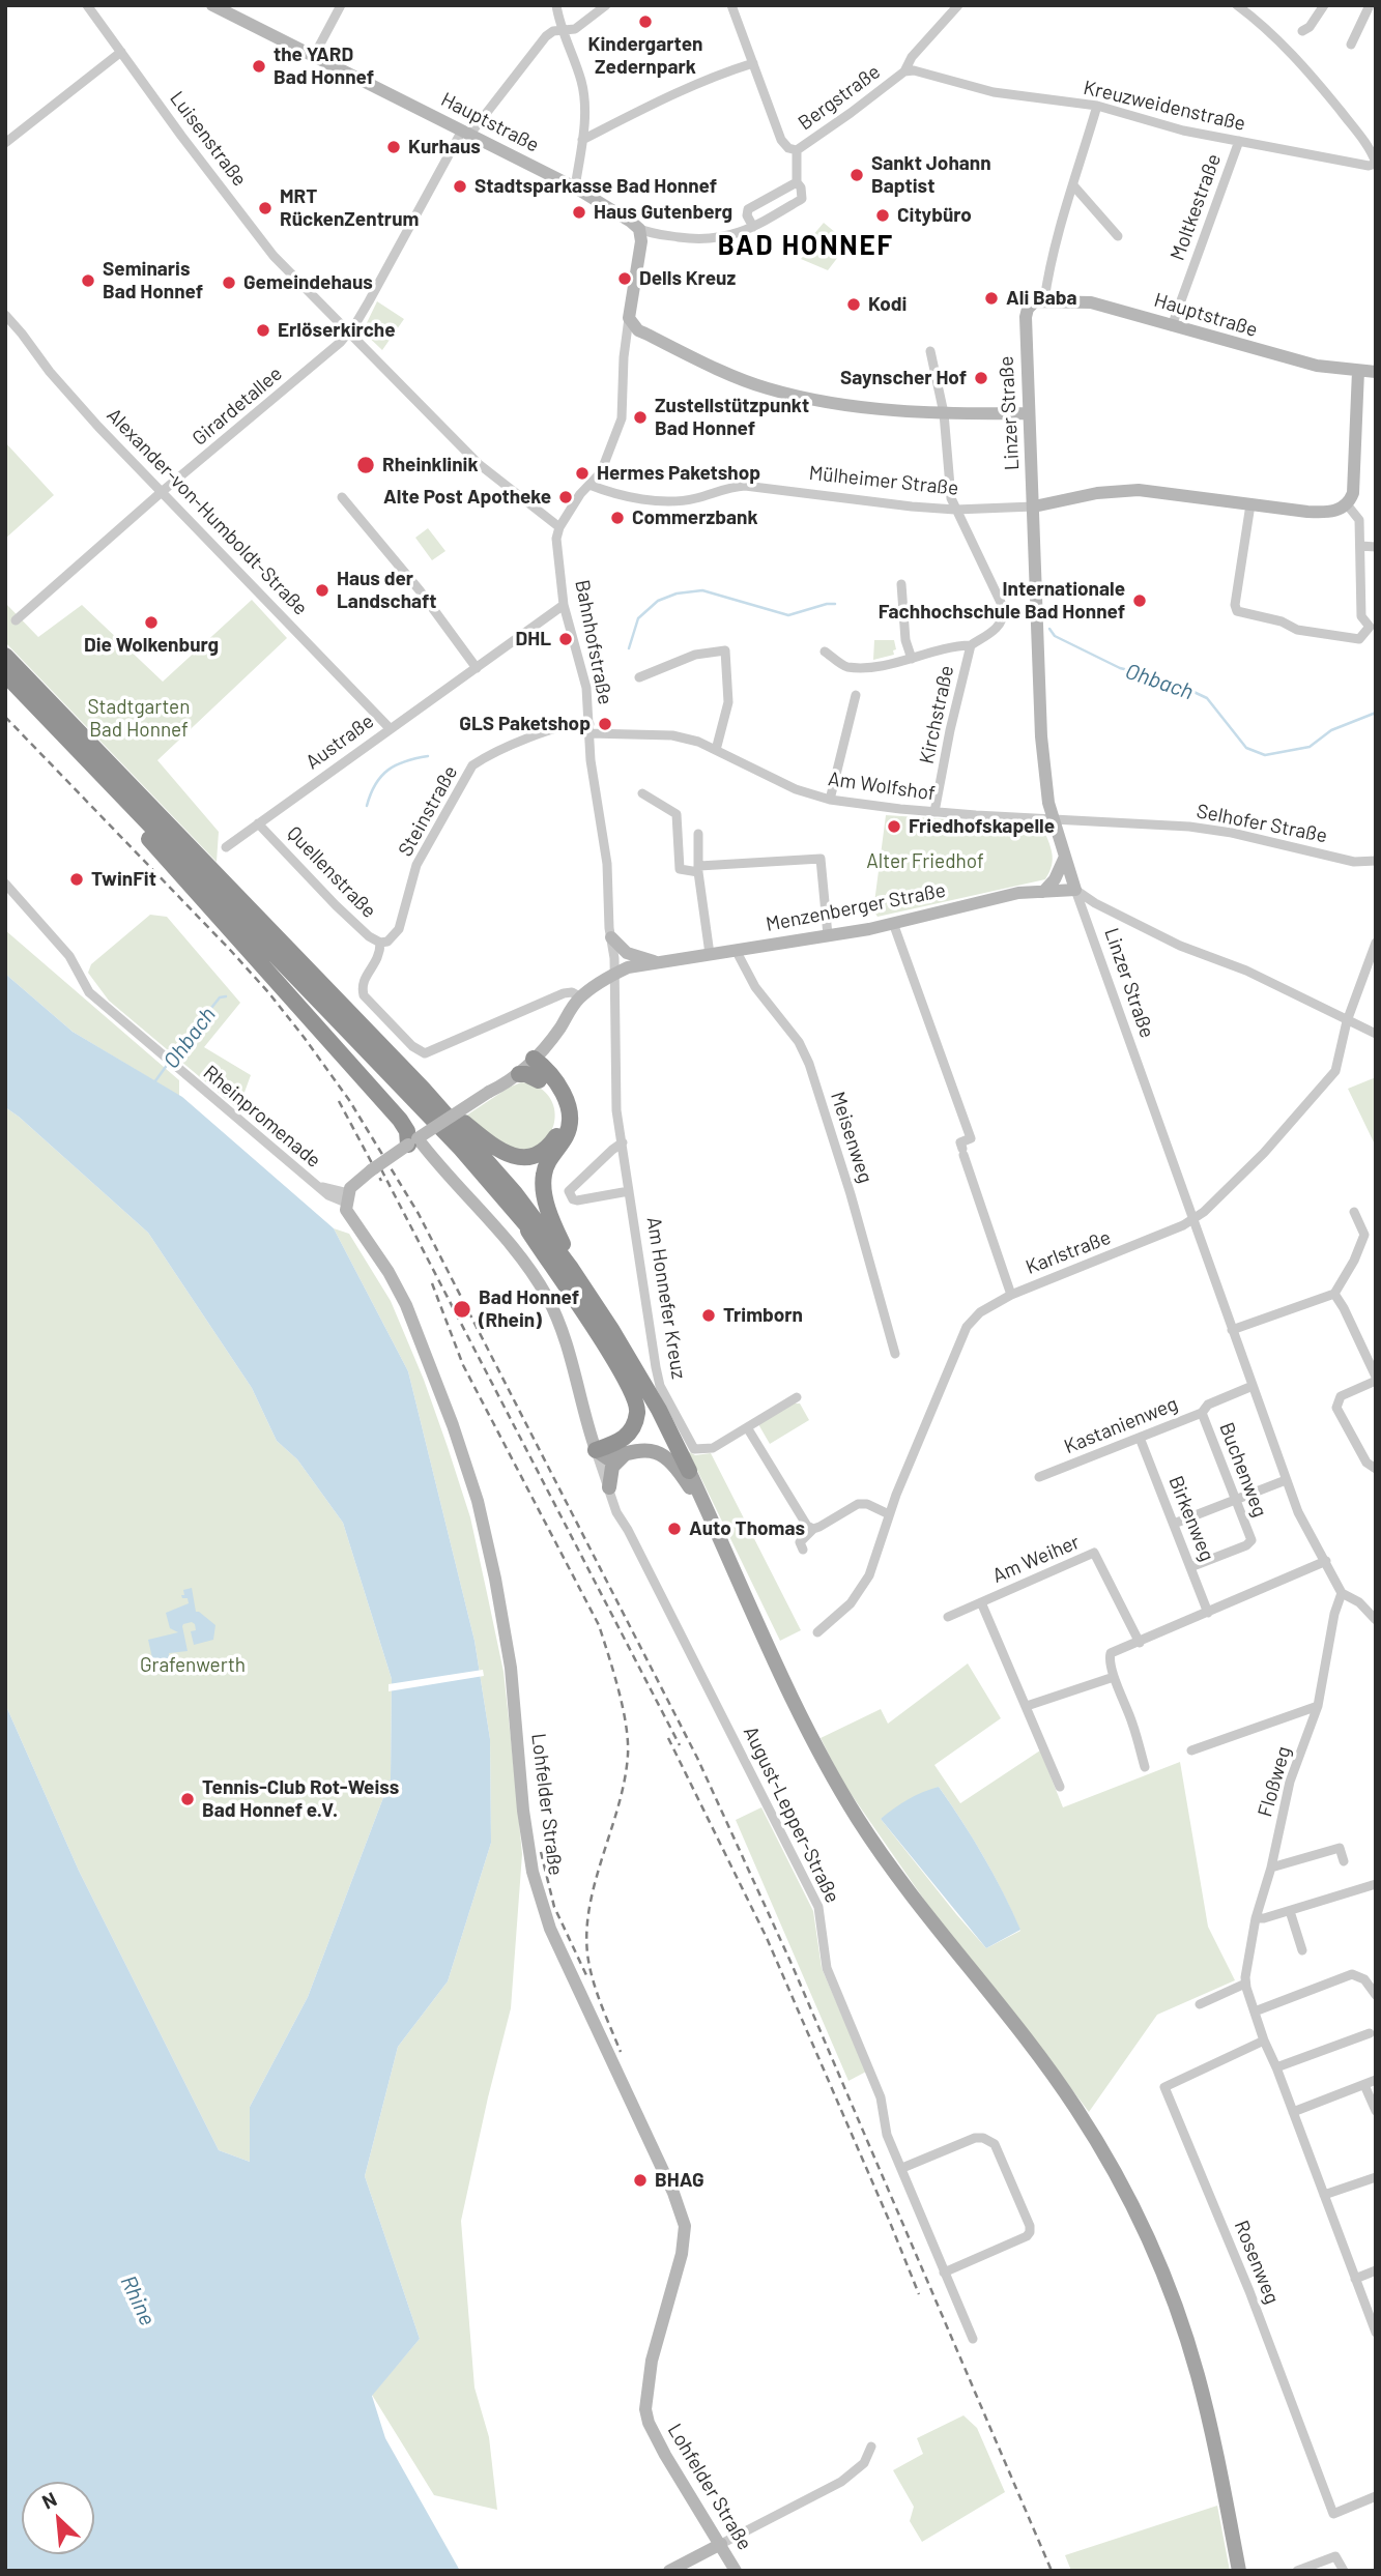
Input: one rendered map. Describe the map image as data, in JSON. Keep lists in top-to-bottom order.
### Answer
{
  "streets": {
    "main road": [
      "Hauptstraße",
      "Linzer Straße",
      "Mülheimer Straße",
      "Menzenberger Straße",
      "Lohfelder Straße",
      "August-Lepper-Straße"
    ],
    "street": [
      "Bergstraße",
      "Kreuzweidenstraße",
      "Luisenstraße",
      "Moltkestraße",
      "Girardetallee",
      "Alexander-von-Humboldt-Straße",
      "Bahnhofstraße",
      "Kirchstraße",
      "Austraße",
      "Am Wolfshof",
      "Steinstraße",
      "Selhofer Straße",
      "Quellenstraße",
      "Rheinpromenade",
      "Meisenweg",
      "Karlstraße",
      "Am Honnefer Kreuz",
      "Kastanienweg",
      "Buchenweg",
      "Birkenweg",
      "Am Weiher",
      "Floßweg",
      "Rosenweg"
    ]
  },
  "crossings": [
    ["Bergstraße", "Kreuzweidenstraße"],
    ["Kreuzweidenstraße", "Moltkestraße"],
    ["Hauptstraße", "Moltkestraße"],
    ["Hauptstraße", "Girardetallee"],
    ["Hauptstraße", "Linzer Straße"],
    ["Luisenstraße", "Girardetallee"],
    ["Luisenstraße", "Bahnhofstraße"],
    ["Girardetallee", "Alexander-von-Humboldt-Straße"],
    ["Linzer Straße", "Mülheimer Straße"],
    ["Linzer Straße", "Am Wolfshof"],
    ["Linzer Straße", "Selhofer Straße"],
    ["Linzer Straße", "Menzenberger Straße"],
    ["Linzer Straße", "Karlstraße"],
    ["Linzer Straße", "Kastanienweg"],
    ["Linzer Straße", "Floßweg"],
    ["Mülheimer Straße", "Kirchstraße"],
    ["Alexander-von-Humboldt-Straße", "Austraße"],
    ["Bahnhofstraße", "Austraße"],
    ["Bahnhofstraße", "Am Wolfshof"],
    ["Bahnhofstraße", "Steinstraße"],
    ["Bahnhofstraße", "Menzenberger Straße"],
    ["Bahnhofstraße", "Am Honnefer Kreuz"],
    ["Kirchstraße", "Am Wolfshof"],
    ["Austraße", "Quellenstraße"],
    ["Am Wolfshof", "Steinstraße"],
    ["Am Wolfshof", "Selhofer Straße"],
    ["Steinstraße", "Quellenstraße"],
    ["Steinstraße", "Menzenberger Straße"],
    ["Quellenstraße", "Menzenberger Straße"],
    ["Menzenberger Straße", "Meisenweg"],
    ["Menzenberger Straße", "Am Honnefer Kreuz"],
    ["Menzenberger Straße", "August-Lepper-Straße"],
    ["Rheinpromenade", "Lohfelder Straße"],
    ["Kastanienweg", "Buchenweg"],
    ["Kastanienweg", "Birkenweg"],
    ["Buchenweg", "Birkenweg"],
    ["Floßweg", "Rosenweg"]
  ],
  "districts": ["BAD HONNEF"],
  "water": ["Ohbach", "Rhine"],
  "parks": ["Stadtgarten Bad Honnef", "Alter Friedhof", "Grafenwerth"],
  "places": [
    "Kindergarten Zedernpark",
    "the YARD Bad Honnef",
    "Kurhaus",
    "Sankt Johann Baptist",
    "Stadtsparkasse Bad Honnef",
    "MRT RückenZentrum",
    "Haus Gutenberg",
    "Citybüro",
    "Dells Kreuz",
    "Seminaris Bad Honnef",
    "Gemeindehaus",
    "Ali Baba",
    "Kodi",
    "Erlöserkirche",
    "Saynscher Hof",
    "Zustellstützpunkt Bad Honnef",
    "Rheinklinik",
    "Hermes Paketshop",
    "Alte Post Apotheke",
    "Commerzbank",
    "Haus der Landschaft",
    "Internationale Fachhochschule Bad Honnef",
    "Die Wolkenburg",
    "DHL",
    "GLS Paketshop",
    "Friedhofskapelle",
    "TwinFit",
    "Bad Honnef (Rhein)",
    "Trimborn",
    "Auto Thomas",
    "Tennis-Club Rot-Weiss Bad Honnef e.V.",
    "BHAG"
  ],
  "north": "top left"
}
